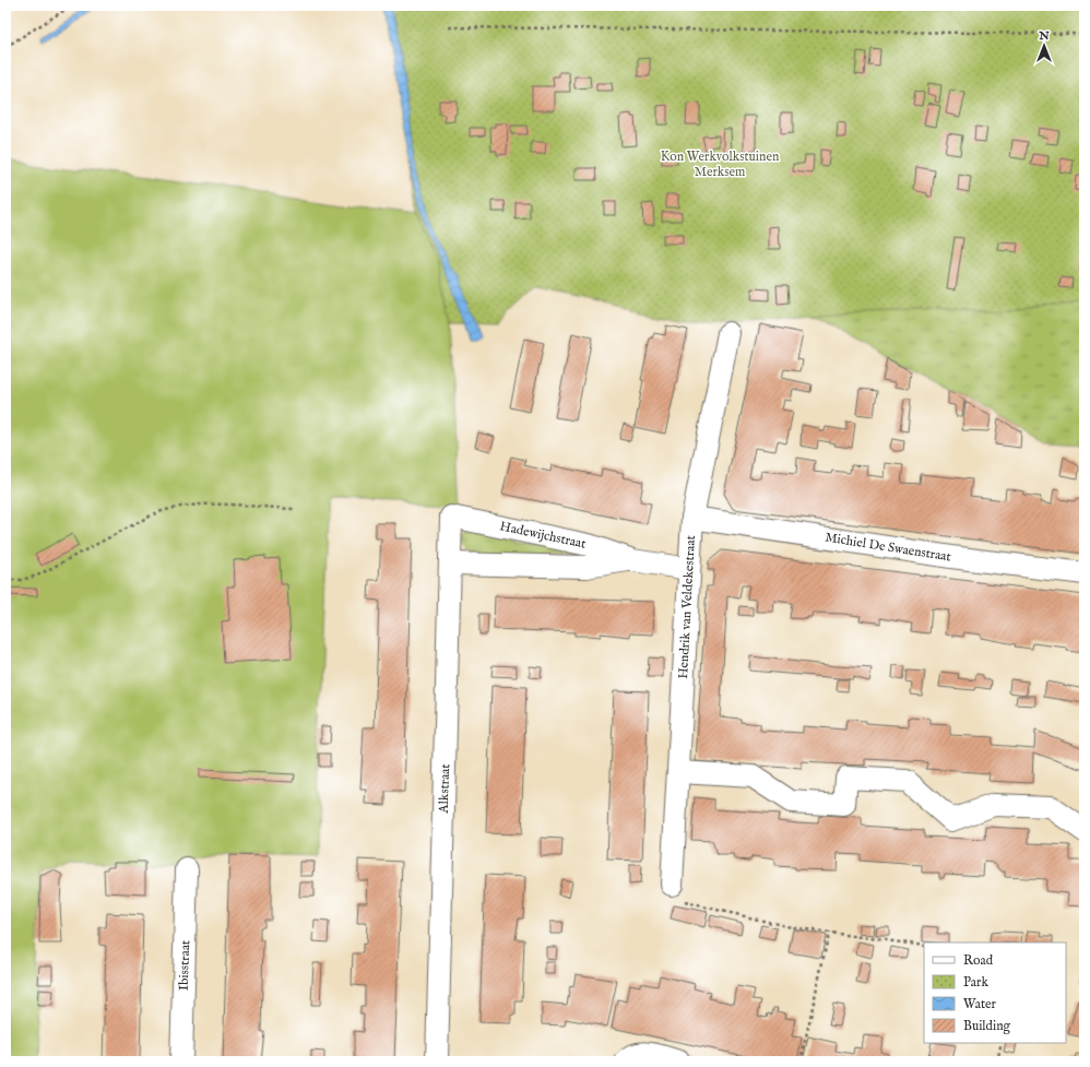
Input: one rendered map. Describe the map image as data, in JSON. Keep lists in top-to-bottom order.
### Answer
{
  "streets": {
    "street": [
      "Hadewijchstraat",
      "Michiel De Swaenstraat",
      "Hendrik van Veldekestraat",
      "Alkstraat",
      "Ibisstraat"
    ]
  },
  "crossings": [
    ["Hadewijchstraat", "Hendrik van Veldekestraat"],
    ["Hadewijchstraat", "Alkstraat"],
    ["Michiel De Swaenstraat", "Hendrik van Veldekestraat"]
  ],
  "parks": ["Kon Werkvolkstuinen Merksem"],
  "legend": [
    "Road",
    "Park",
    "Water",
    "Building"
  ],
  "north": "top"
}
